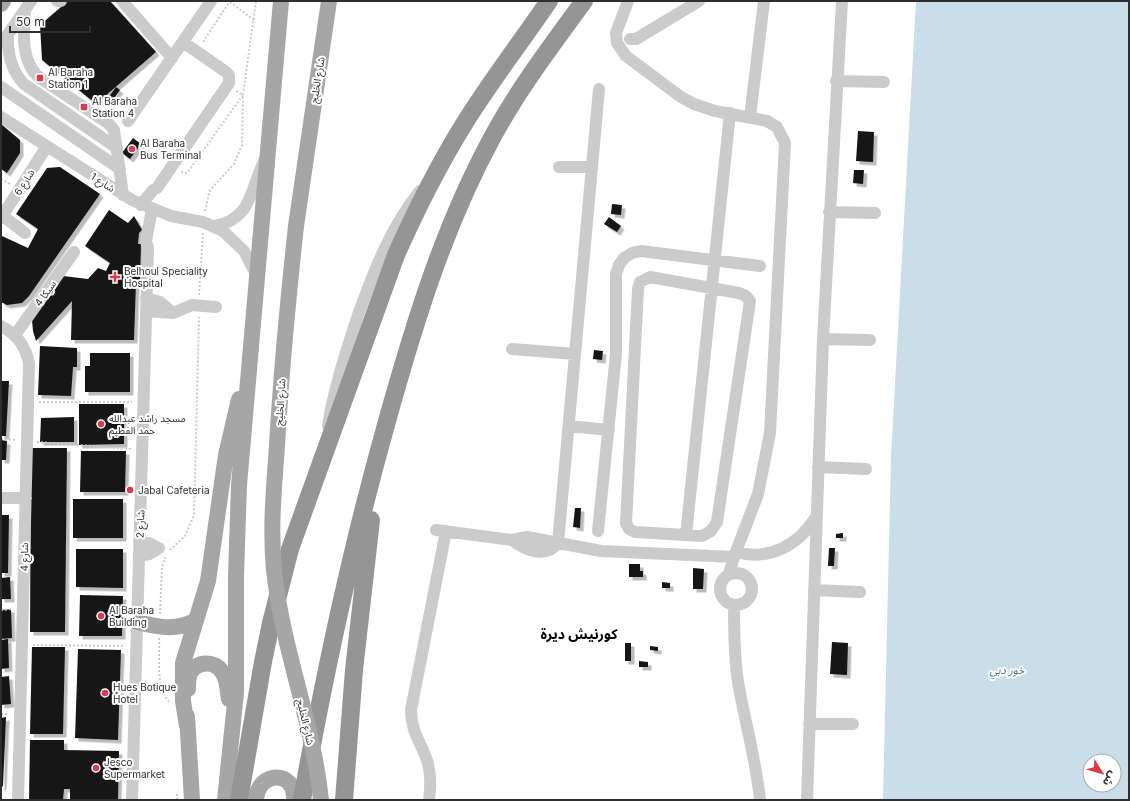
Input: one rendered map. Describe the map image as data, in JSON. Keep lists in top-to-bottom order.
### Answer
{
  "streets": {
    "main road": ["شارع الخليج"],
    "street": [
      "شارع 6",
      "شارع 1",
      "4 سيكا",
      "شارع 2",
      "شارع 4"
    ]
  },
  "crossings": [
    ["شارع 6", "شارع 1"],
    ["شارع 1", "شارع 2"],
    ["4 سيكا", "شارع 4"]
  ],
  "districts": ["كورنيش ديرة"],
  "water": ["خور دبي"],
  "places": {
    "transit": ["Al Baraha Station 1", "Al Baraha Station 4"],
    "other": [
      "Al Baraha Bus Terminal",
      "مسجد راشد عبدالله حمد الفطيم",
      "Jabal Cafeteria",
      "Al Baraha Building",
      "Hues Botique Hotel",
      "Jesco Supermarket"
    ],
    "health": ["Belhoul Speciality Hospital"]
  },
  "scale_bar": "50 m",
  "north": "bottom right"
}
